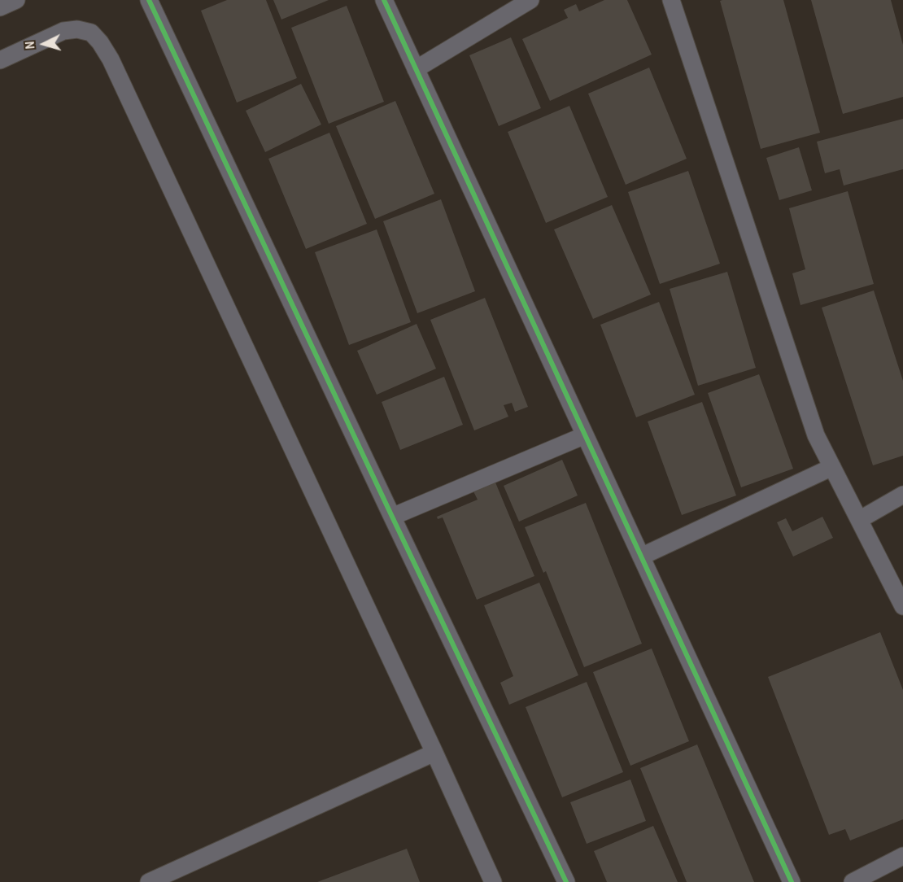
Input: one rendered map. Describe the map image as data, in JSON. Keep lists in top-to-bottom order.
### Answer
{
  "north": "left"
}
